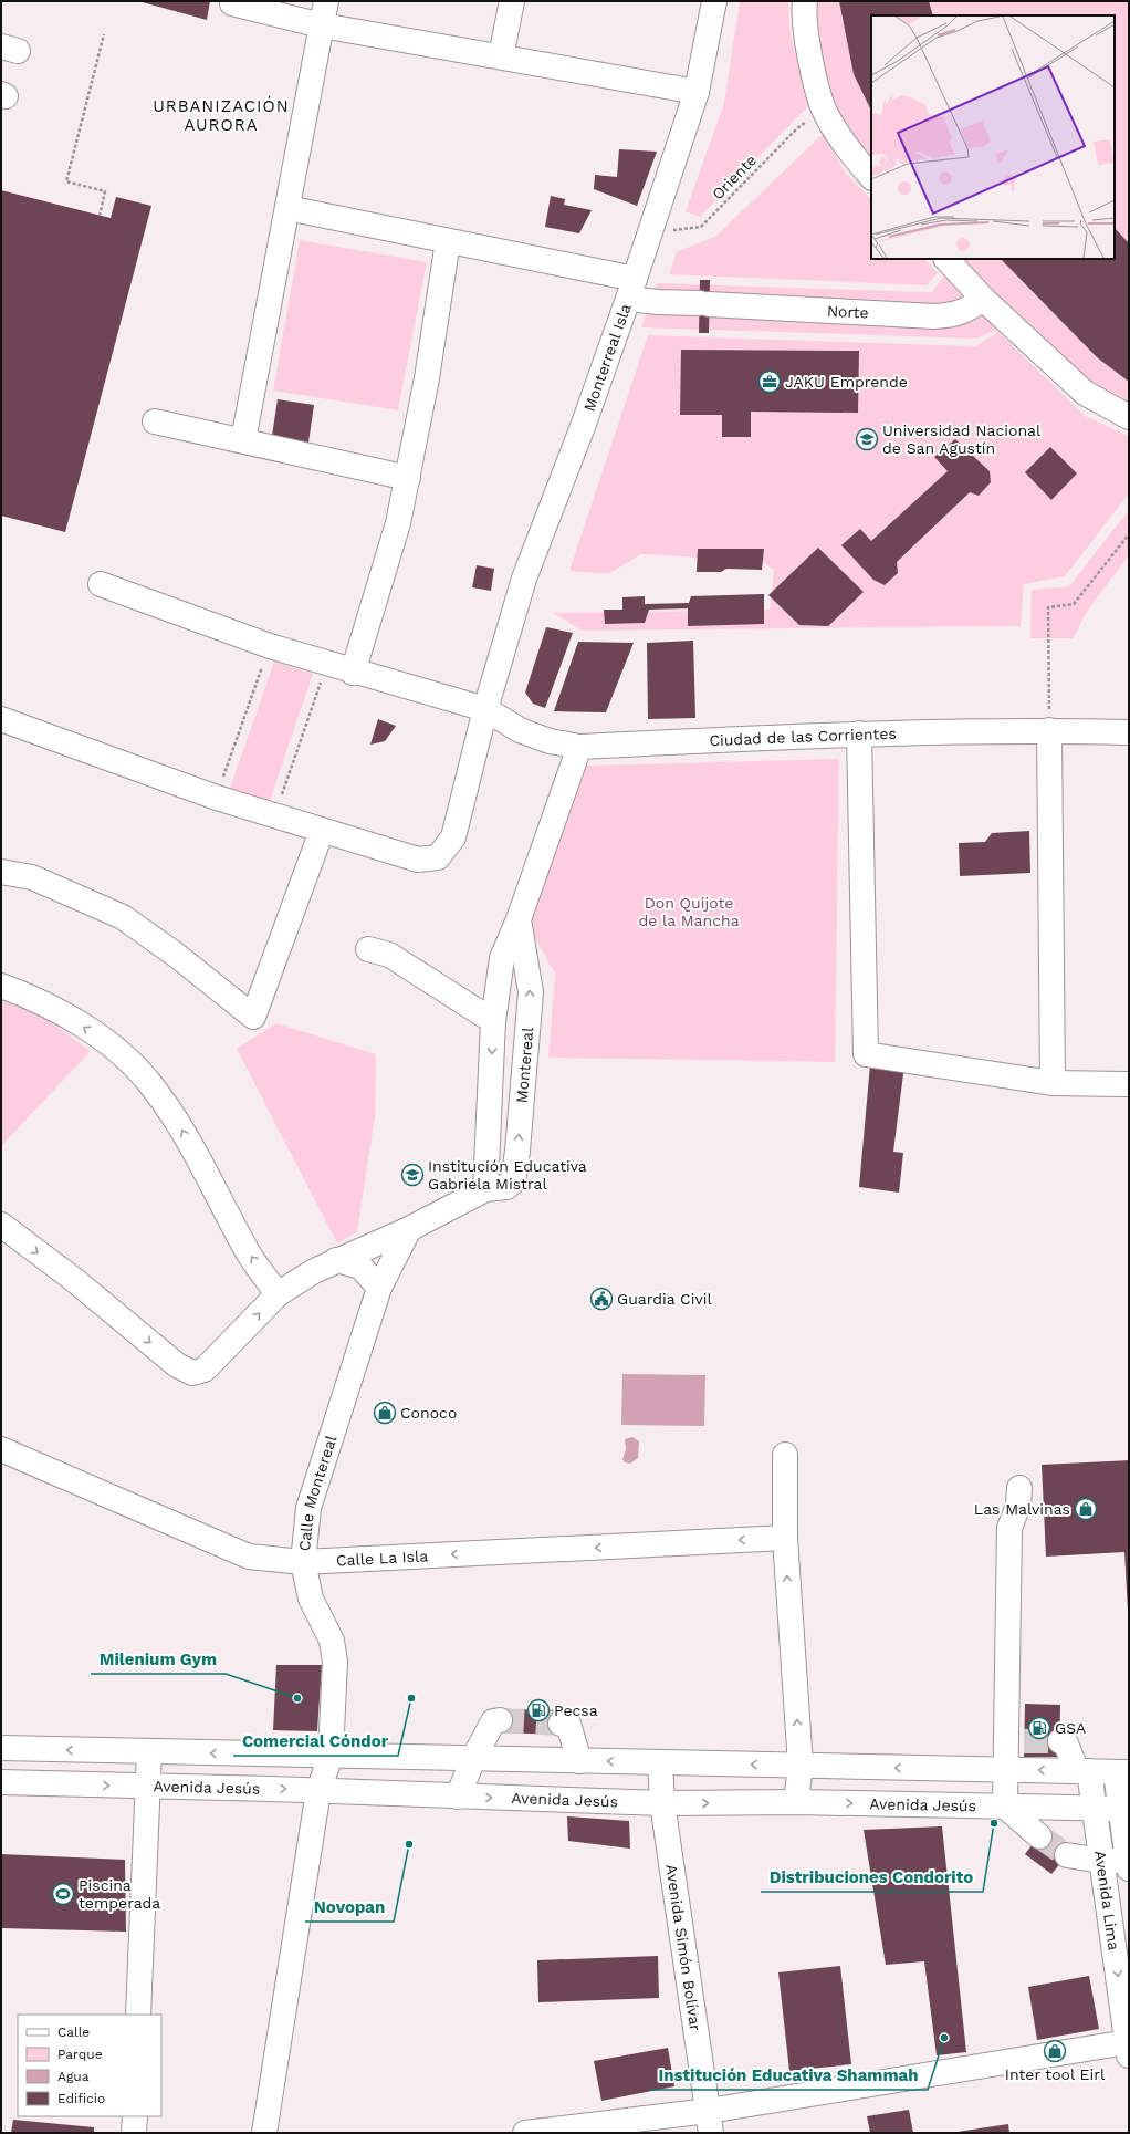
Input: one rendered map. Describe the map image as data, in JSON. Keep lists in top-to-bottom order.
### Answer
{
  "streets": {
    "street": [
      "Norte",
      "Monterreal Isla",
      "Ciudad de las Corrientes",
      "Montereal",
      "Calle Montereal",
      "Calle La Isla",
      "Avenida Jesús",
      "Avenida Lima",
      "Avenida Simón Bolívar"
    ],
    "path": ["Oriente"]
  },
  "crossings": [
    ["Oriente", "Monterreal Isla"],
    ["Norte", "Monterreal Isla"],
    ["Monterreal Isla", "Ciudad de las Corrientes"],
    ["Ciudad de las Corrientes", "Montereal"],
    ["Montereal", "Calle Montereal"],
    ["Calle Montereal", "Calle La Isla"],
    ["Calle Montereal", "Avenida Jesús"],
    ["Avenida Jesús", "Avenida Lima"],
    ["Avenida Jesús", "Avenida Simón Bolívar"]
  ],
  "one_way": ["Avenida Lima"],
  "districts": ["URBANIZACIÓN AURORA"],
  "parks": ["Don Quijote de la Mancha"],
  "places": {
    "office": ["JAKU Emprende"],
    "school or university": ["Universidad Nacional de San Agustín", "Institución Educativa Gabriela Mistral"],
    "public building": ["Guardia Civil"],
    "shop": ["Conoco", "Las Malvinas", "Inter tool Eirl"],
    "other": [
      "Milenium Gym",
      "Comercial Cóndor",
      "Distribuciones Condorito",
      "Novopan",
      "Institución Educativa Shammah"
    ],
    "fuel station": ["Pecsa", "GSA"],
    "sports": ["Piscina temperada"]
  },
  "legend": [
    "Calle",
    "Parque",
    "Agua",
    "Edificio"
  ]
}
